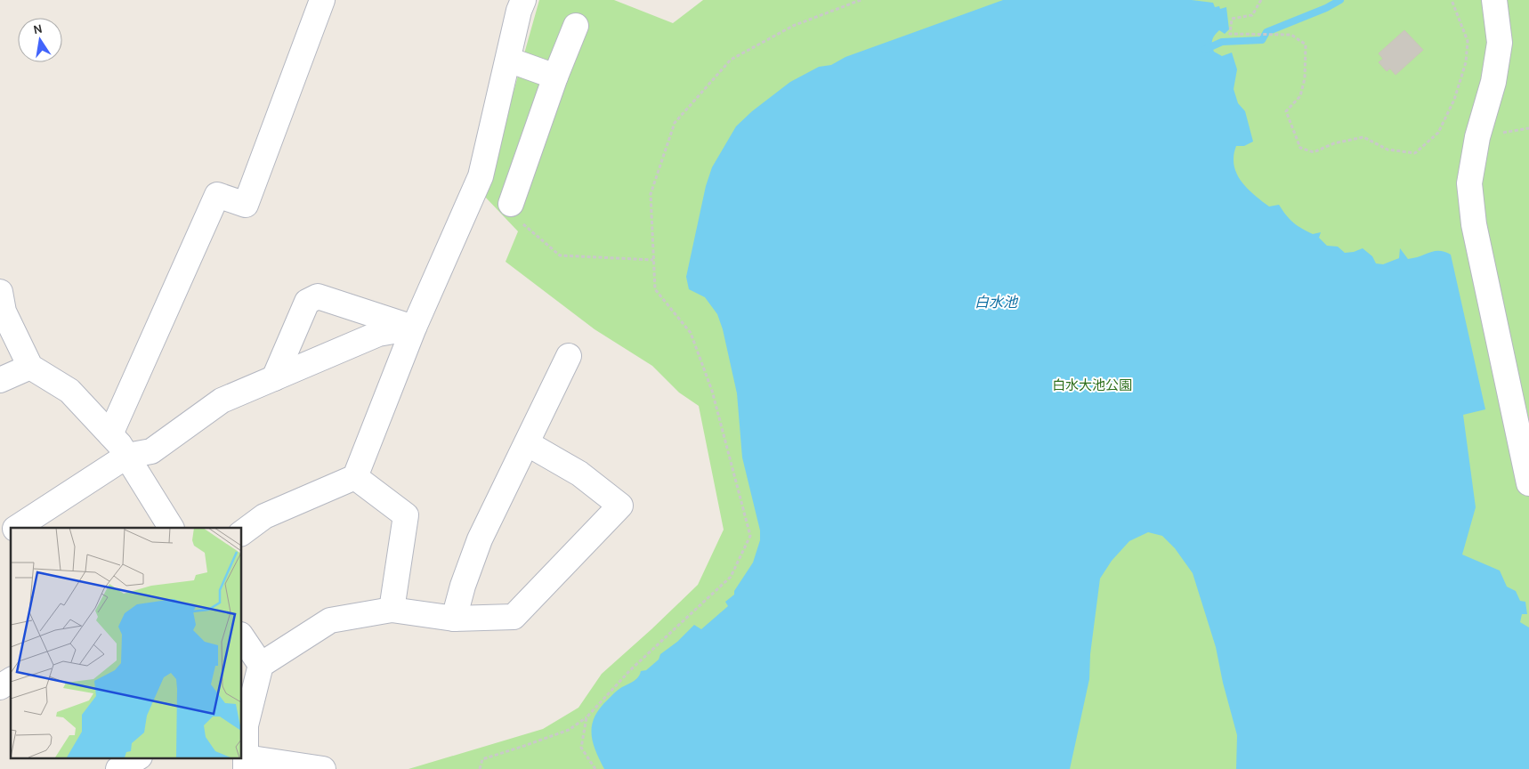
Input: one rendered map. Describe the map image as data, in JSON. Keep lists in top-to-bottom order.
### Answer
{
  "water": ["白水池"],
  "parks": ["白水大池公園"],
  "north": "top"
}
